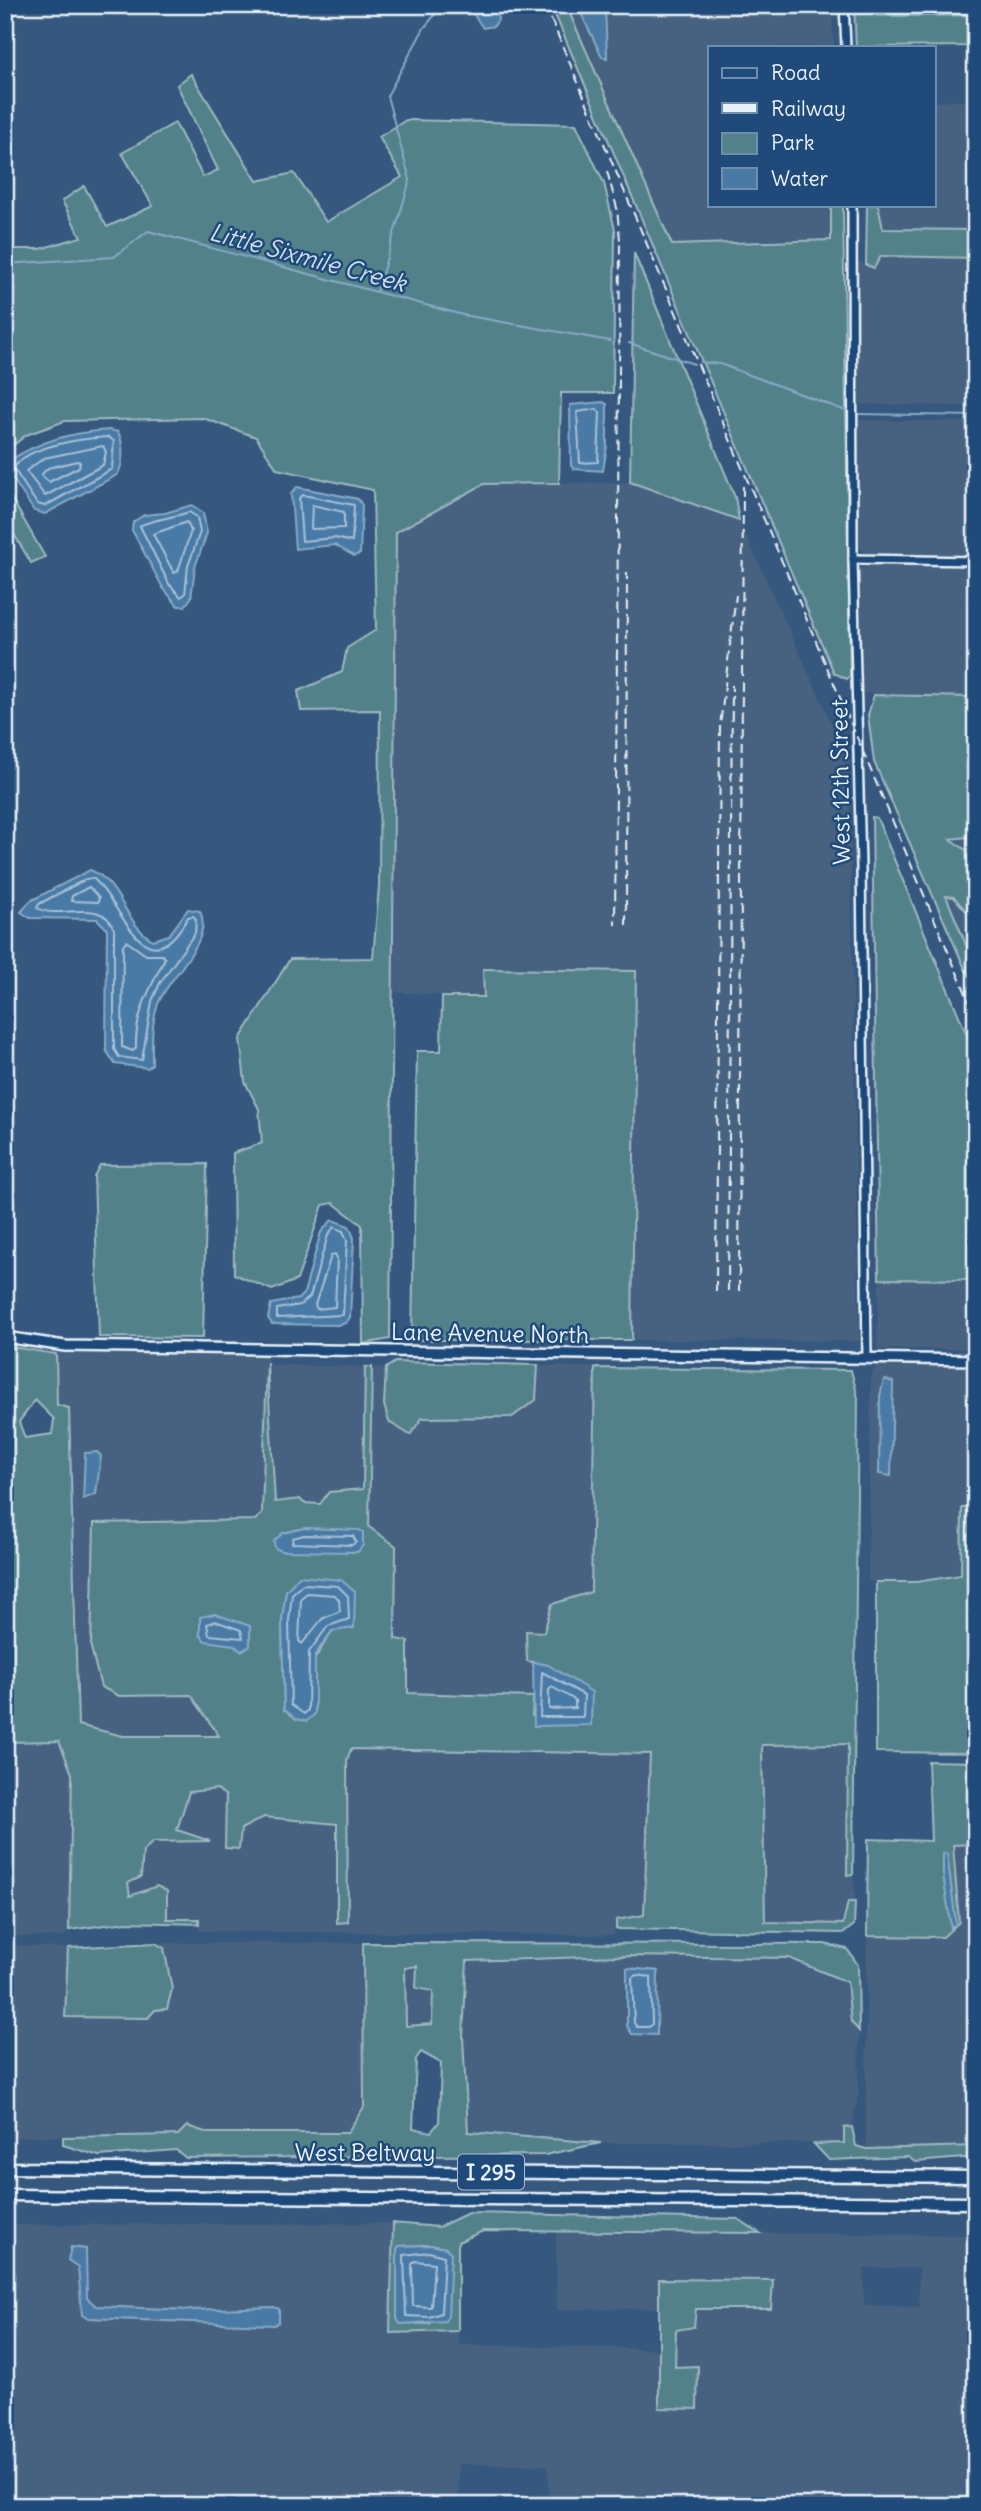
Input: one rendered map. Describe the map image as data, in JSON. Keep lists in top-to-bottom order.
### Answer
{
  "streets": {
    "highway": ["West Beltway", "I 295"],
    "main road": ["Lane Avenue North"],
    "street": ["West 12th Street"]
  },
  "crossings": [
    ["West 12th Street", "Lane Avenue North"]
  ],
  "water": ["Little Sixmile Creek"],
  "legend": [
    "Road",
    "Railway",
    "Park",
    "Water"
  ]
}
